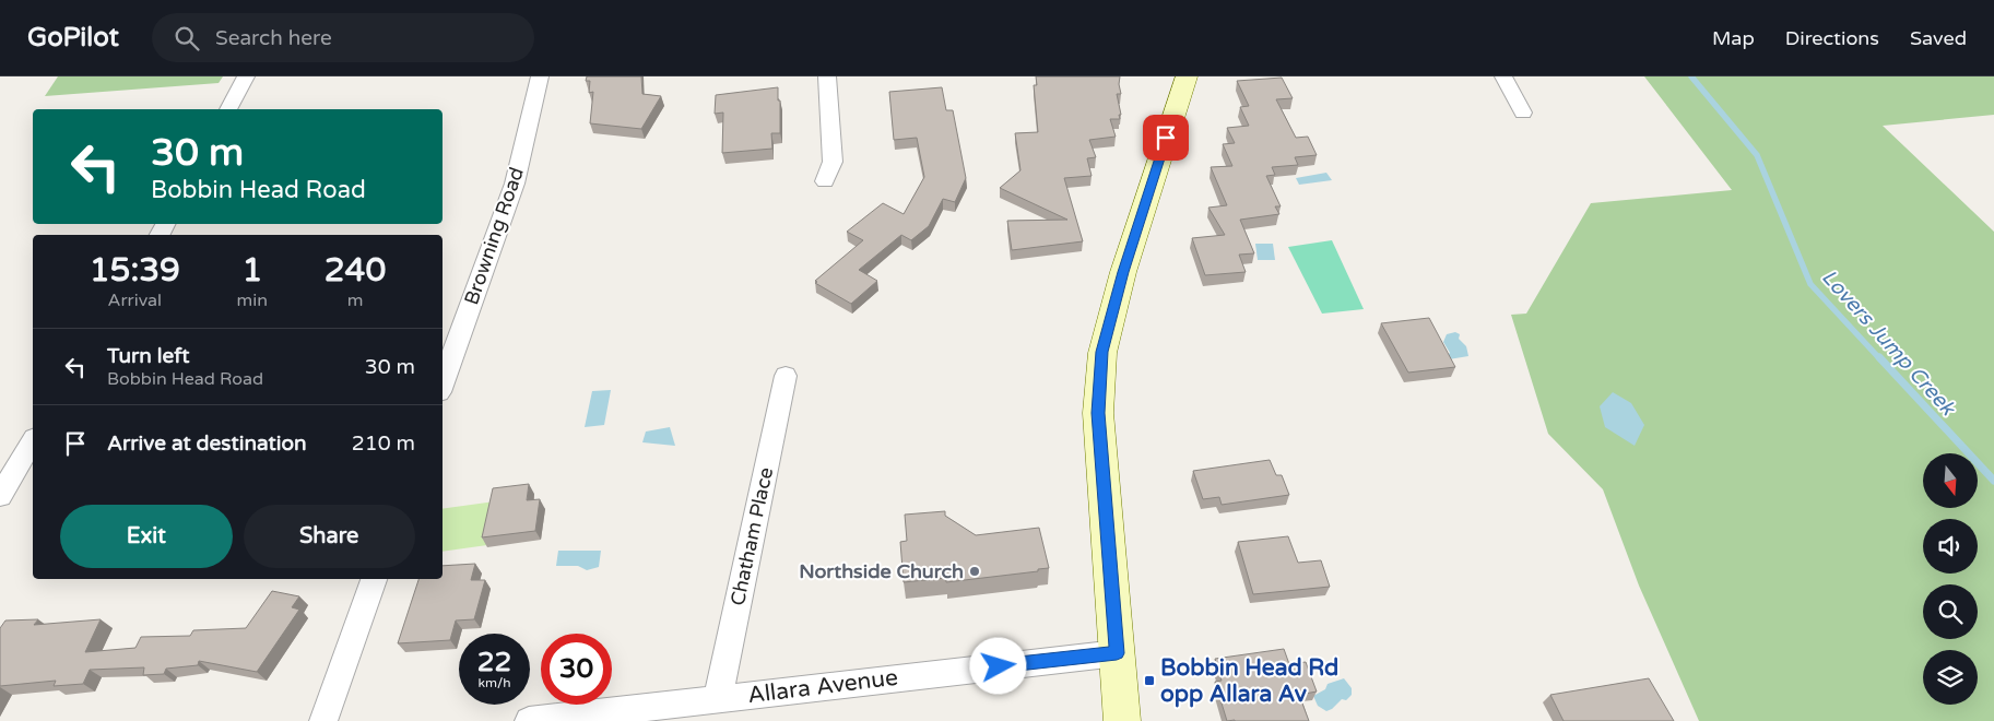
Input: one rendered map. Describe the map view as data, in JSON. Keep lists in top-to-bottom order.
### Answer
{
  "streets": {
    "street": ["Browning Road", "Chatham Place", "Allara Avenue"]
  },
  "crossings": [
    ["Chatham Place", "Allara Avenue"]
  ],
  "water": ["Lovers Jump Creek"],
  "places": {
    "other": ["Northside Church"],
    "transit": ["Bobbin Head Rd opp Allara Av"]
  },
  "north": "bottom",
  "page": {
    "header": "GoPilot",
    "search": "Search here",
    "nav": ["Map", "Directions", "Saved"],
    "turn": ["30 m", "Bobbin Head Road"],
    "eta": [
      "15:39",
      "Arrival",
      "1",
      "min",
      "240",
      "m"
    ],
    "list": [
      {
        "name": "Turn left",
        "note": "Bobbin Head Road",
        "value": "30 m"
      },
      {
        "name": "Arrive at destination",
        "value": "210 m"
      }
    ],
    "buttons": ["Exit", "Share"],
    "speed": "22 km/h",
    "limit": "30"
  }
}
